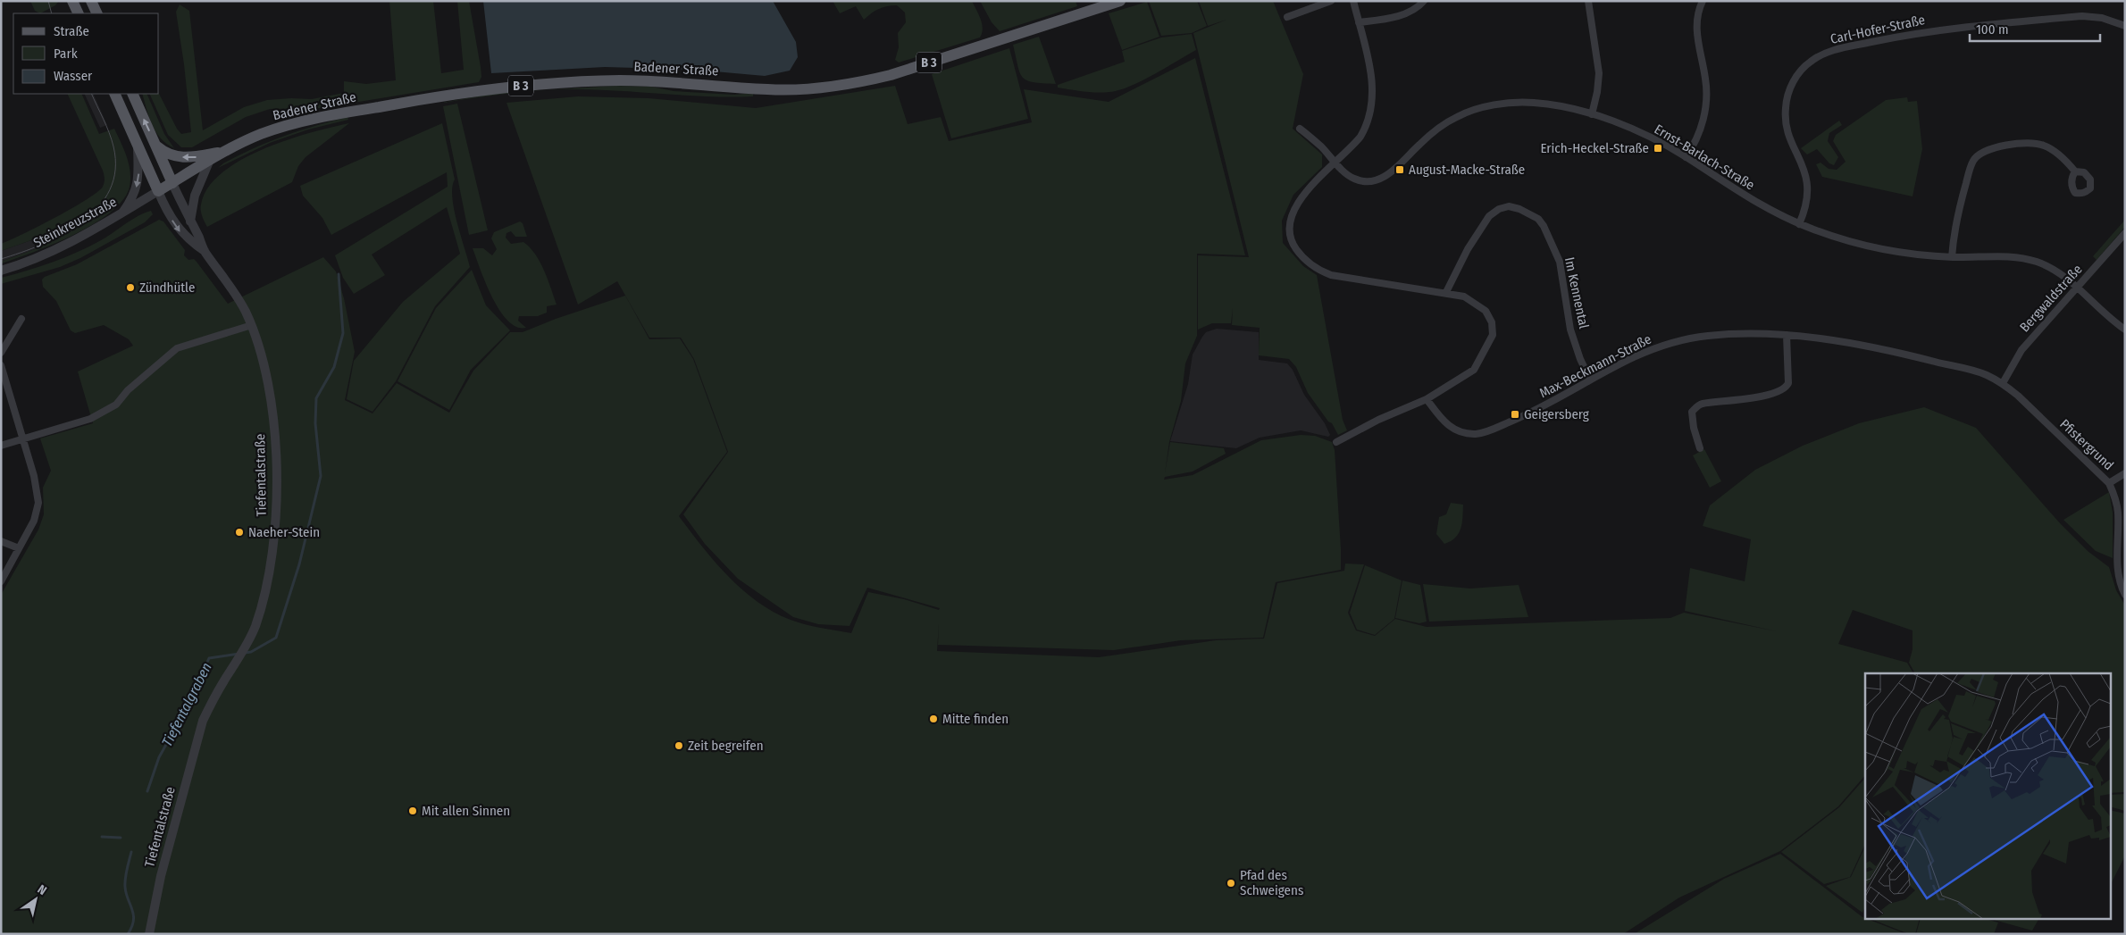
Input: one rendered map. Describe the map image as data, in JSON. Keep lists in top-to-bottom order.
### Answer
{
  "streets": {
    "main road": ["B 3", "Badener Straße"],
    "street": [
      "Carl-Hofer-Straße",
      "Ernst-Barlach-Straße",
      "Steinkreuzstraße",
      "Im Kennental",
      "Bergwaldstraße",
      "Max-Beckmann-Straße",
      "Pfistergrund",
      "Tiefentalstraße"
    ]
  },
  "crossings": [
    ["Carl-Hofer-Straße", "Ernst-Barlach-Straße"],
    ["Badener Straße", "Steinkreuzstraße"],
    ["Badener Straße", "Tiefentalstraße"],
    ["Ernst-Barlach-Straße", "Bergwaldstraße"],
    ["Steinkreuzstraße", "Tiefentalstraße"],
    ["Im Kennental", "Max-Beckmann-Straße"],
    ["Bergwaldstraße", "Max-Beckmann-Straße"],
    ["Bergwaldstraße", "Pfistergrund"],
    ["Max-Beckmann-Straße", "Pfistergrund"]
  ],
  "water": ["Tiefentalgraben"],
  "places": {
    "transit": ["Erich-Heckel-Straße", "August-Macke-Straße", "Geigersberg"],
    "other": [
      "Zündhütle",
      "Naeher-Stein",
      "Mitte finden",
      "Zeit begreifen",
      "Mit allen Sinnen",
      "Pfad des Schweigens"
    ]
  },
  "legend": ["Straße", "Park", "Wasser"],
  "scale_bar": "100 m",
  "north": "top right"
}
